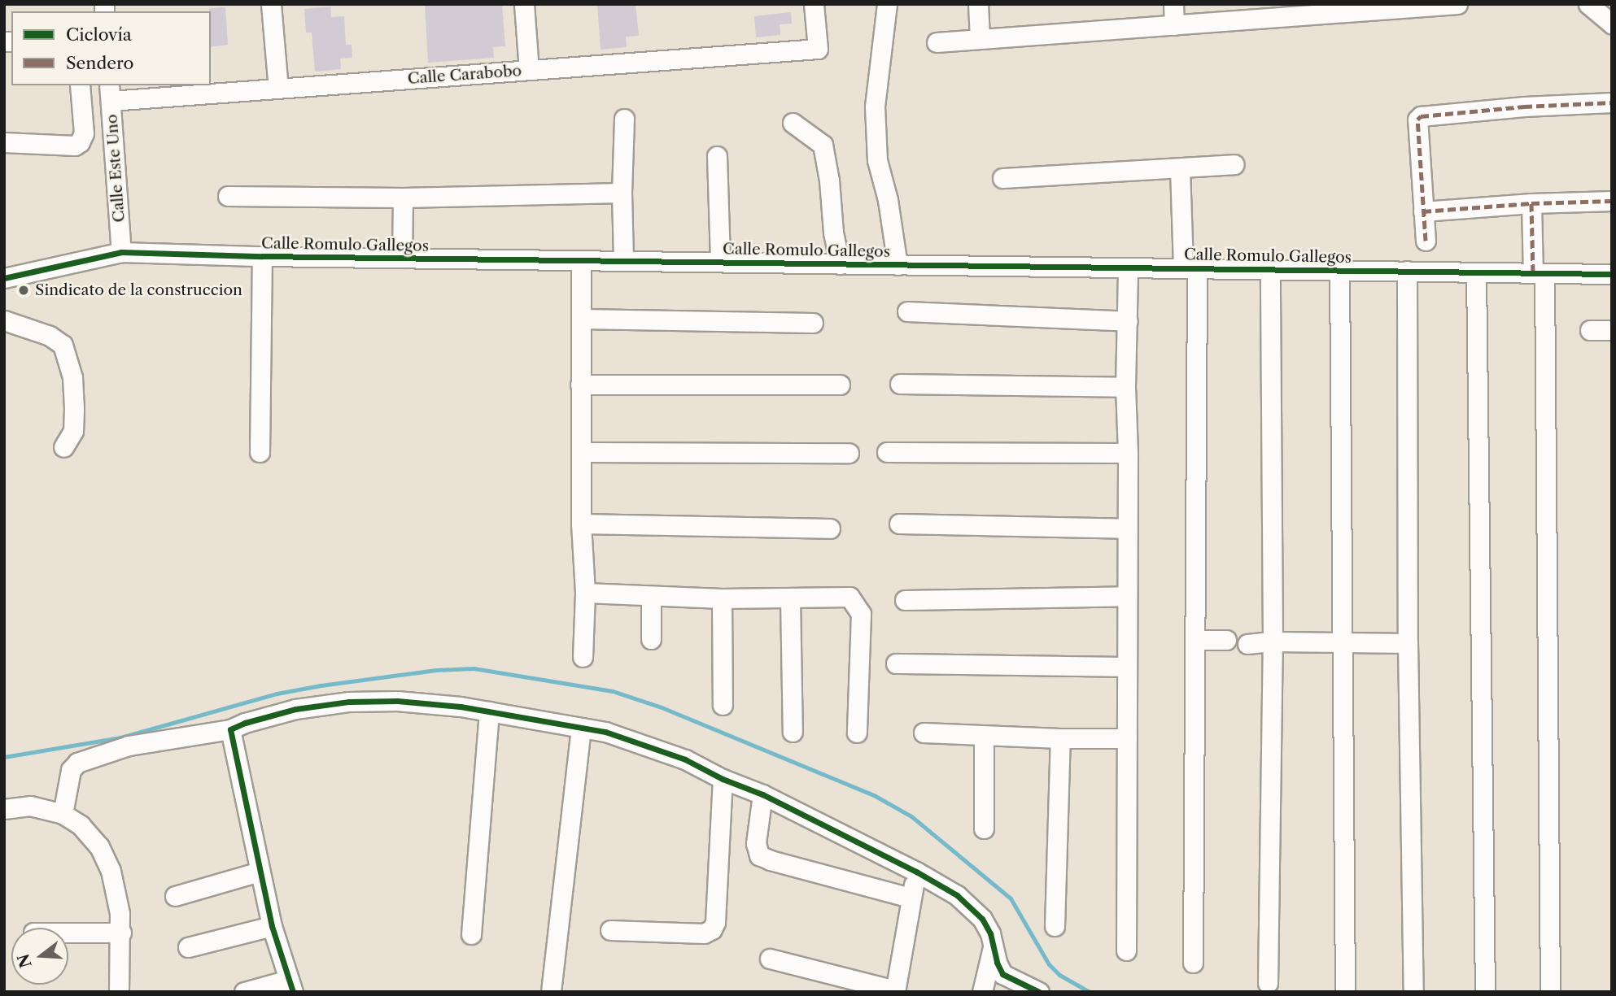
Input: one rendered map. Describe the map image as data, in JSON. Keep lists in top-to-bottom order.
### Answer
{
  "streets": {
    "street": ["Calle Carabobo", "Calle Este Uno", "Calle Romulo Gallegos"]
  },
  "crossings": [
    ["Calle Carabobo", "Calle Este Uno"],
    ["Calle Este Uno", "Calle Romulo Gallegos"]
  ],
  "places": ["Sindicato de la construccion"],
  "legend": ["Ciclovía", "Sendero"],
  "north": "left"
}
